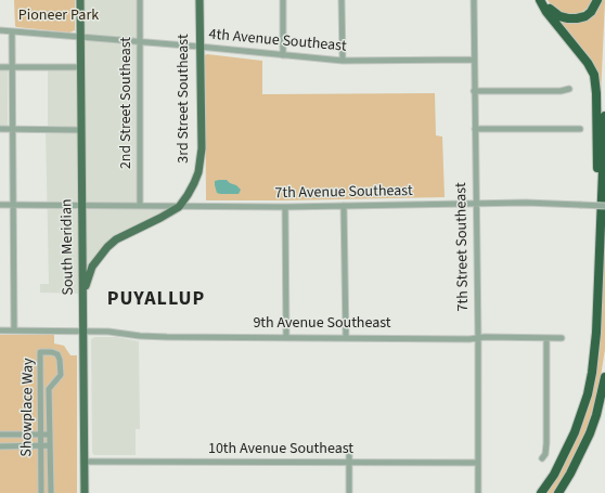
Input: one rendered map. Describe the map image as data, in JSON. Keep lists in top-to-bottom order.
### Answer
{
  "streets": {
    "main road": ["3rd Street Southeast", "South Meridian"],
    "street": [
      "4th Avenue Southeast",
      "2nd Street Southeast",
      "7th Avenue Southeast",
      "7th Street Southeast",
      "9th Avenue Southeast",
      "Showplace Way",
      "10th Avenue Southeast"
    ]
  },
  "crossings": [
    ["4th Avenue Southeast", "3rd Street Southeast"],
    ["4th Avenue Southeast", "2nd Street Southeast"],
    ["4th Avenue Southeast", "South Meridian"],
    ["4th Avenue Southeast", "7th Street Southeast"],
    ["3rd Street Southeast", "7th Avenue Southeast"],
    ["3rd Street Southeast", "South Meridian"],
    ["2nd Street Southeast", "7th Avenue Southeast"],
    ["7th Avenue Southeast", "South Meridian"],
    ["7th Avenue Southeast", "7th Street Southeast"],
    ["South Meridian", "9th Avenue Southeast"],
    ["South Meridian", "10th Avenue Southeast"],
    ["7th Street Southeast", "9th Avenue Southeast"],
    ["7th Street Southeast", "10th Avenue Southeast"]
  ],
  "districts": ["PUYALLUP"],
  "parks": ["Pioneer Park"]
}
